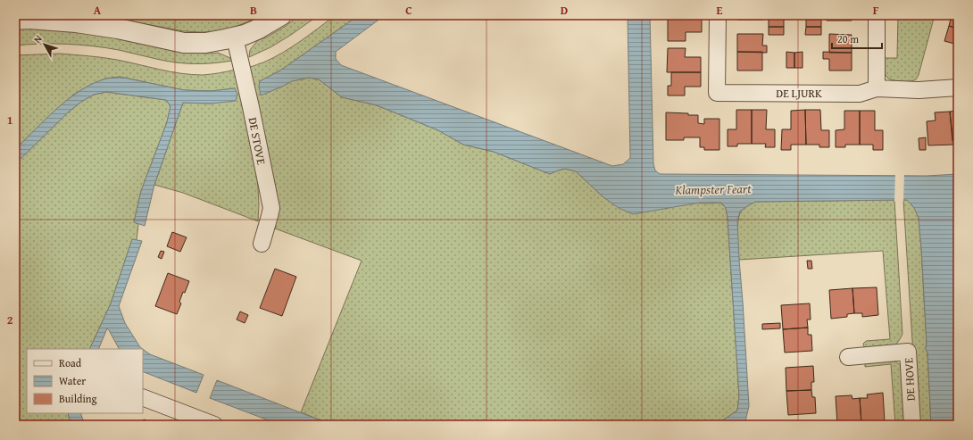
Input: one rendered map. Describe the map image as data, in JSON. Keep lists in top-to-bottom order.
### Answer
{
  "streets": {
    "street": ["DE LJURK", "DE STOVE", "DE HOVE"]
  },
  "water": ["Klampster Feart"],
  "legend": ["Road", "Water", "Building"],
  "scale_bar": "20 m",
  "north": "top left",
  "grid": {
    "columns": [
      "A",
      "B",
      "C",
      "D",
      "E",
      "F"
    ],
    "rows": ["1", "2"]
  }
}
